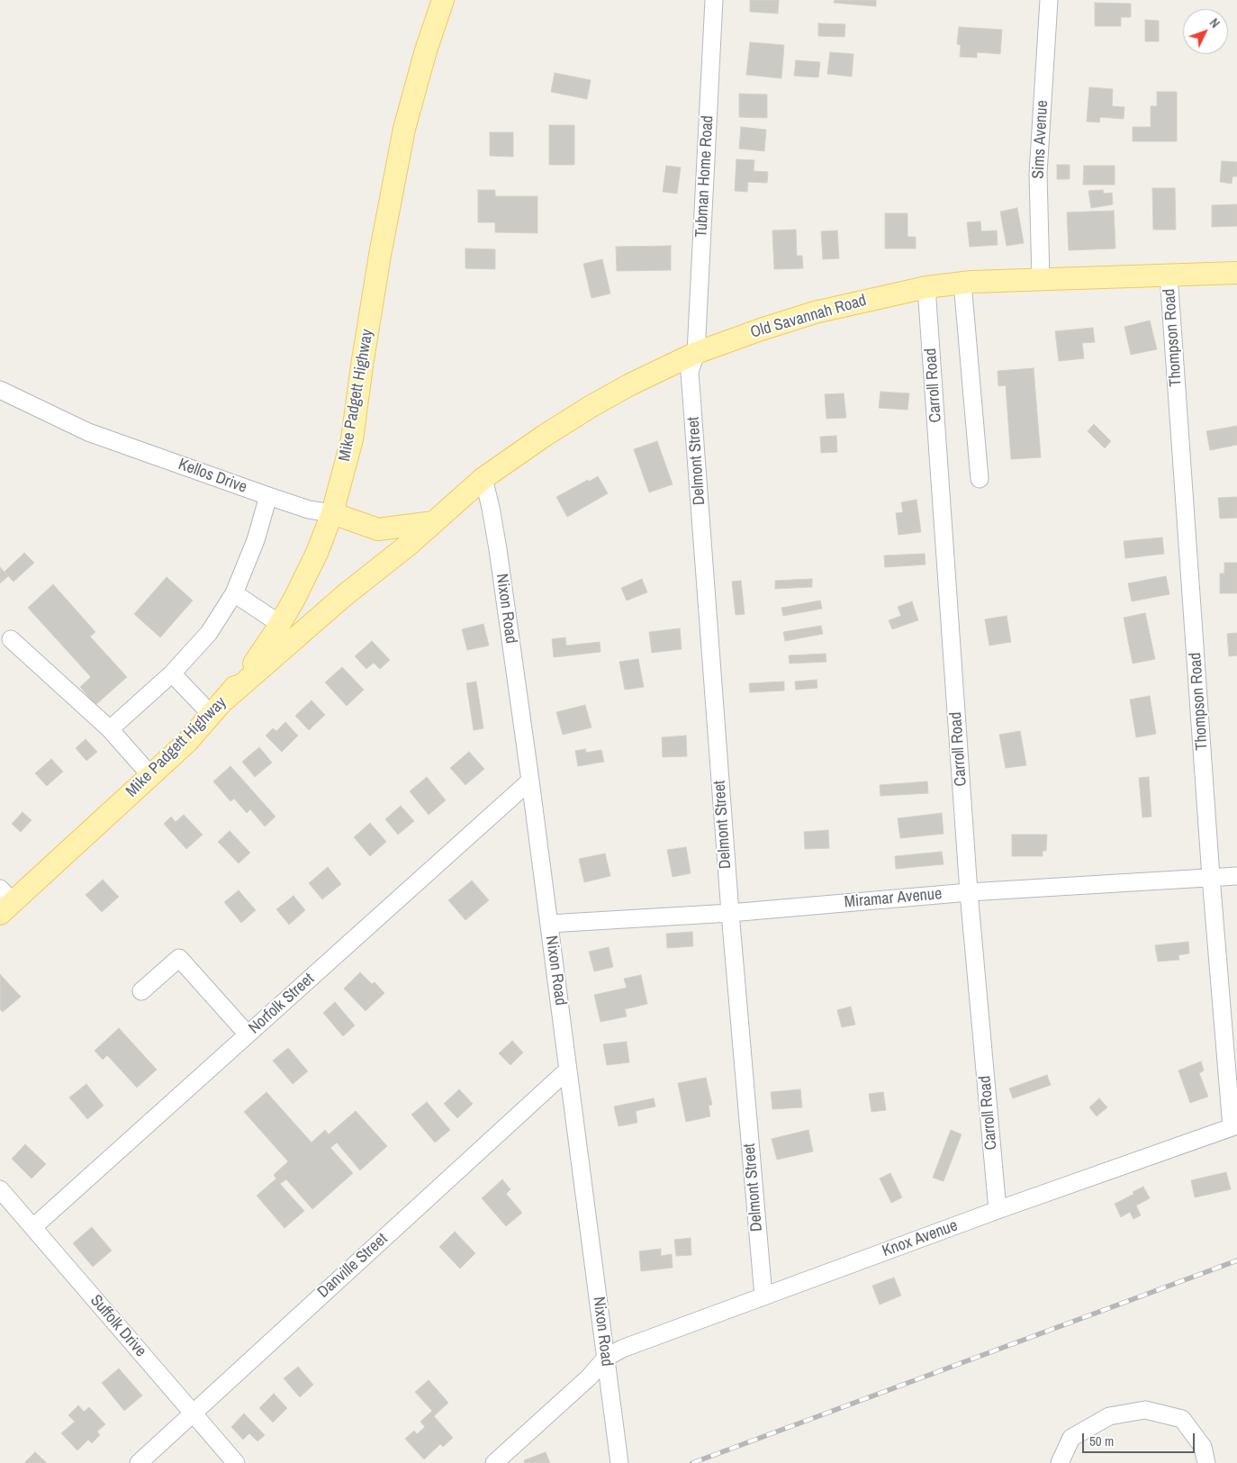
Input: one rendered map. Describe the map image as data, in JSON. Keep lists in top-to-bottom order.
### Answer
{
  "streets": {
    "main road": ["Old Savannah Road", "Mike Padgett Highway", "Kellos Drive"],
    "street": [
      "Sims Avenue",
      "Tubman Home Road",
      "Thompson Road",
      "Carroll Road",
      "Delmont Street",
      "Nixon Road",
      "Miramar Avenue",
      "Norfolk Street",
      "Knox Avenue",
      "Danville Street",
      "Suffolk Drive"
    ]
  },
  "crossings": [
    ["Sims Avenue", "Old Savannah Road"],
    ["Tubman Home Road", "Old Savannah Road"],
    ["Tubman Home Road", "Delmont Street"],
    ["Old Savannah Road", "Thompson Road"],
    ["Old Savannah Road", "Carroll Road"],
    ["Old Savannah Road", "Mike Padgett Highway"],
    ["Old Savannah Road", "Delmont Street"],
    ["Old Savannah Road", "Kellos Drive"],
    ["Old Savannah Road", "Nixon Road"],
    ["Thompson Road", "Miramar Avenue"],
    ["Thompson Road", "Knox Avenue"],
    ["Carroll Road", "Miramar Avenue"],
    ["Carroll Road", "Knox Avenue"],
    ["Mike Padgett Highway", "Kellos Drive"],
    ["Delmont Street", "Miramar Avenue"],
    ["Delmont Street", "Knox Avenue"],
    ["Nixon Road", "Miramar Avenue"],
    ["Nixon Road", "Norfolk Street"],
    ["Nixon Road", "Knox Avenue"],
    ["Nixon Road", "Danville Street"],
    ["Norfolk Street", "Suffolk Drive"],
    ["Danville Street", "Suffolk Drive"]
  ],
  "scale_bar": "50 m",
  "north": "top right"
}
